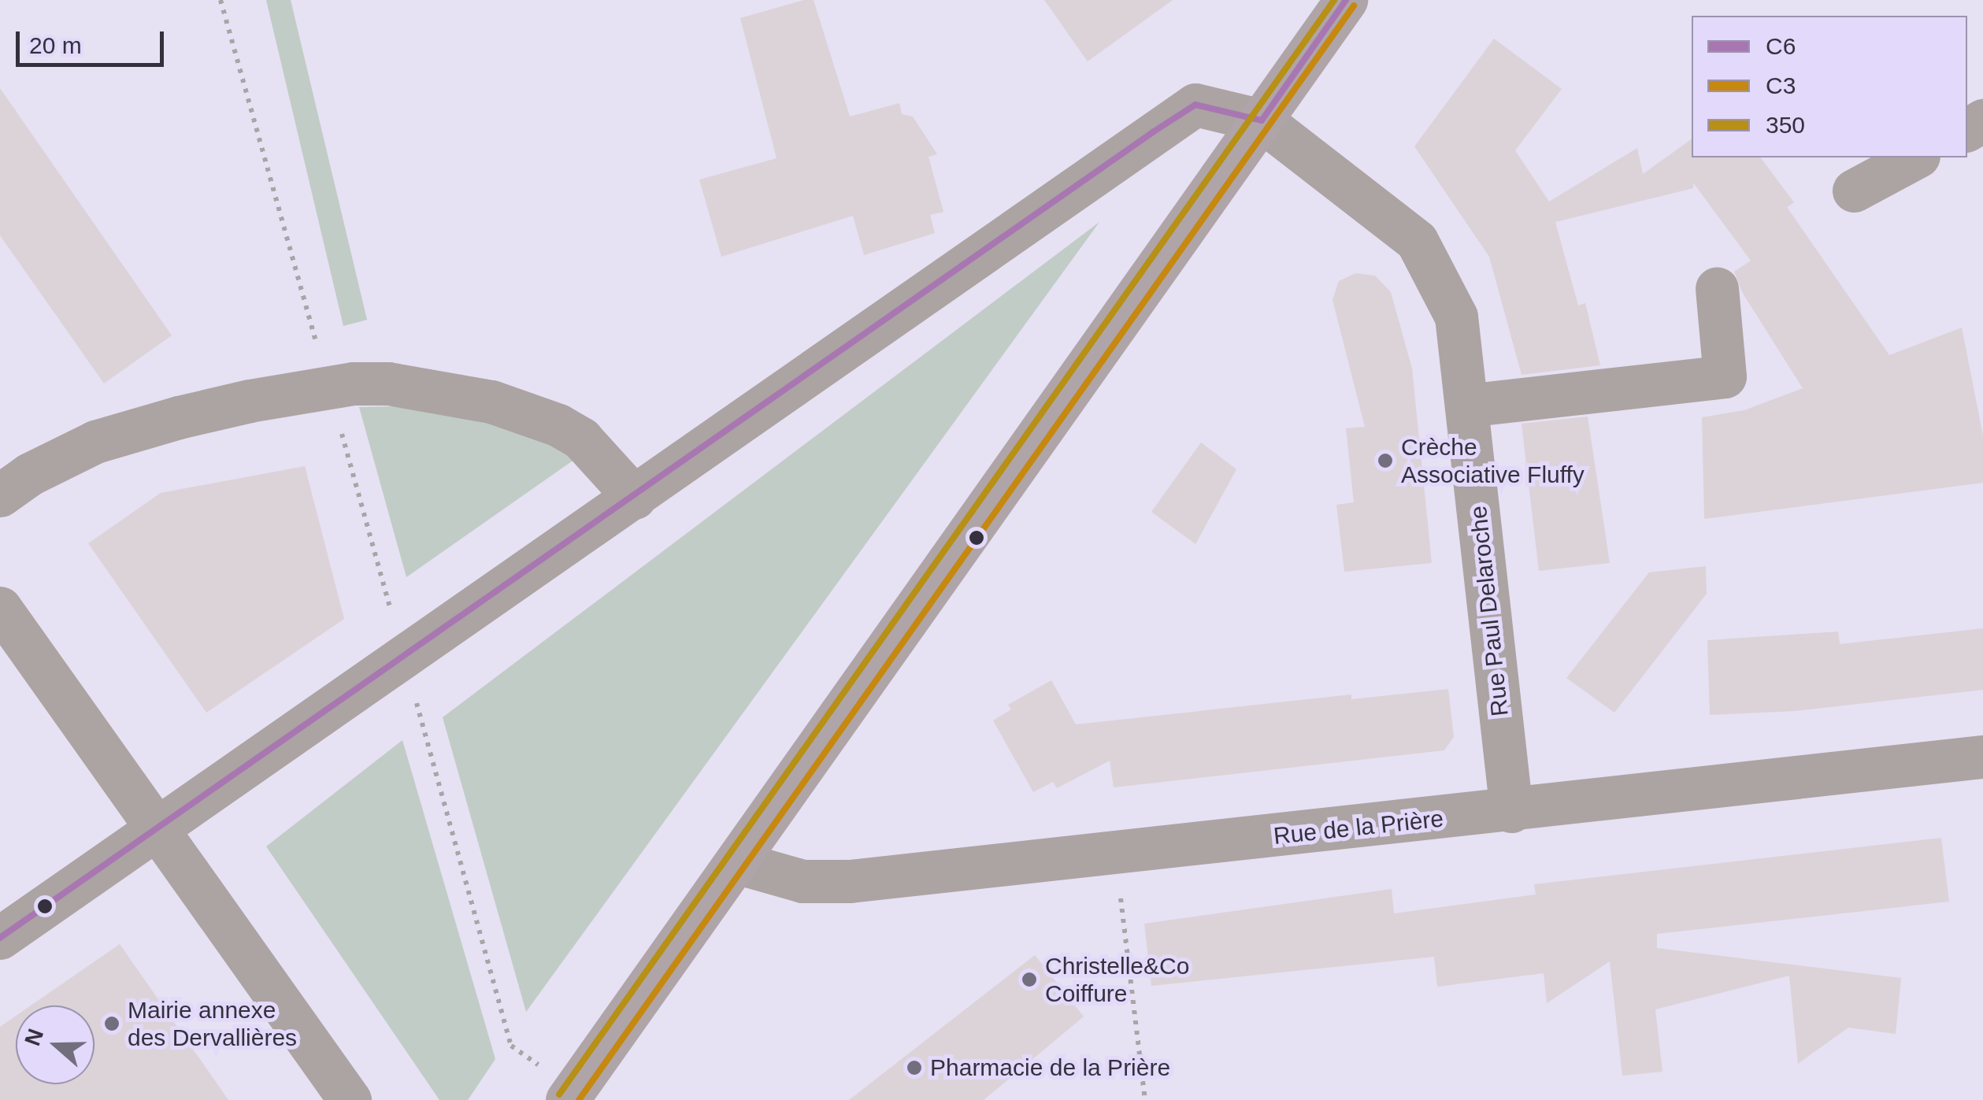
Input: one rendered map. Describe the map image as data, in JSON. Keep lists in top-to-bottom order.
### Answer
{
  "streets": {
    "street": ["Rue Paul Delaroche", "Rue de la Prière"]
  },
  "crossings": [
    ["Rue Paul Delaroche", "Rue de la Prière"]
  ],
  "places": [
    "Crèche Associative Fluffy",
    "Christelle&Co Coiffure",
    "Mairie annexe des Dervallières",
    "Pharmacie de la Prière"
  ],
  "lines": ["transit line C6", "transit line 350", "transit line C3"],
  "legend": ["C6", "C3", "350"],
  "scale_bar": "20 m",
  "north": "left"
}
